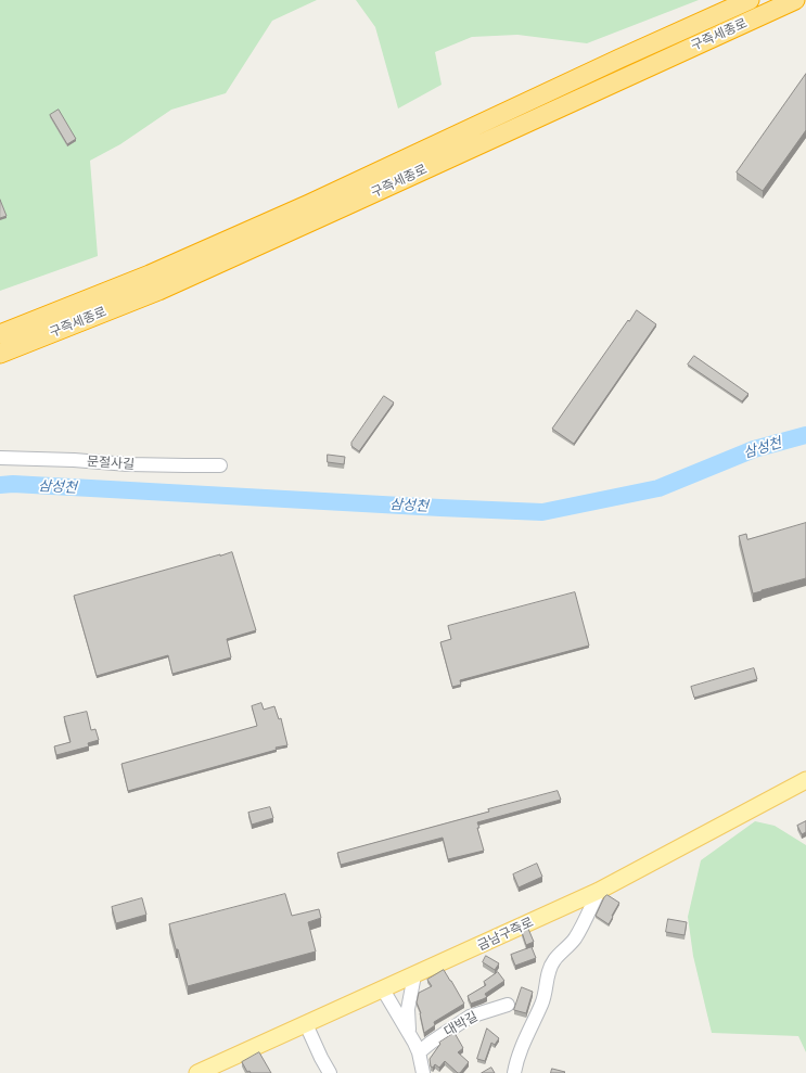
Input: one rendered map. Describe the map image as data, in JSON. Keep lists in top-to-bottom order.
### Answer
{
  "streets": {
    "highway": ["구즉세종로"],
    "main road": ["금남구즉로"],
    "street": ["문절사길", "대박길"]
  },
  "water": ["삼성천"]
}
